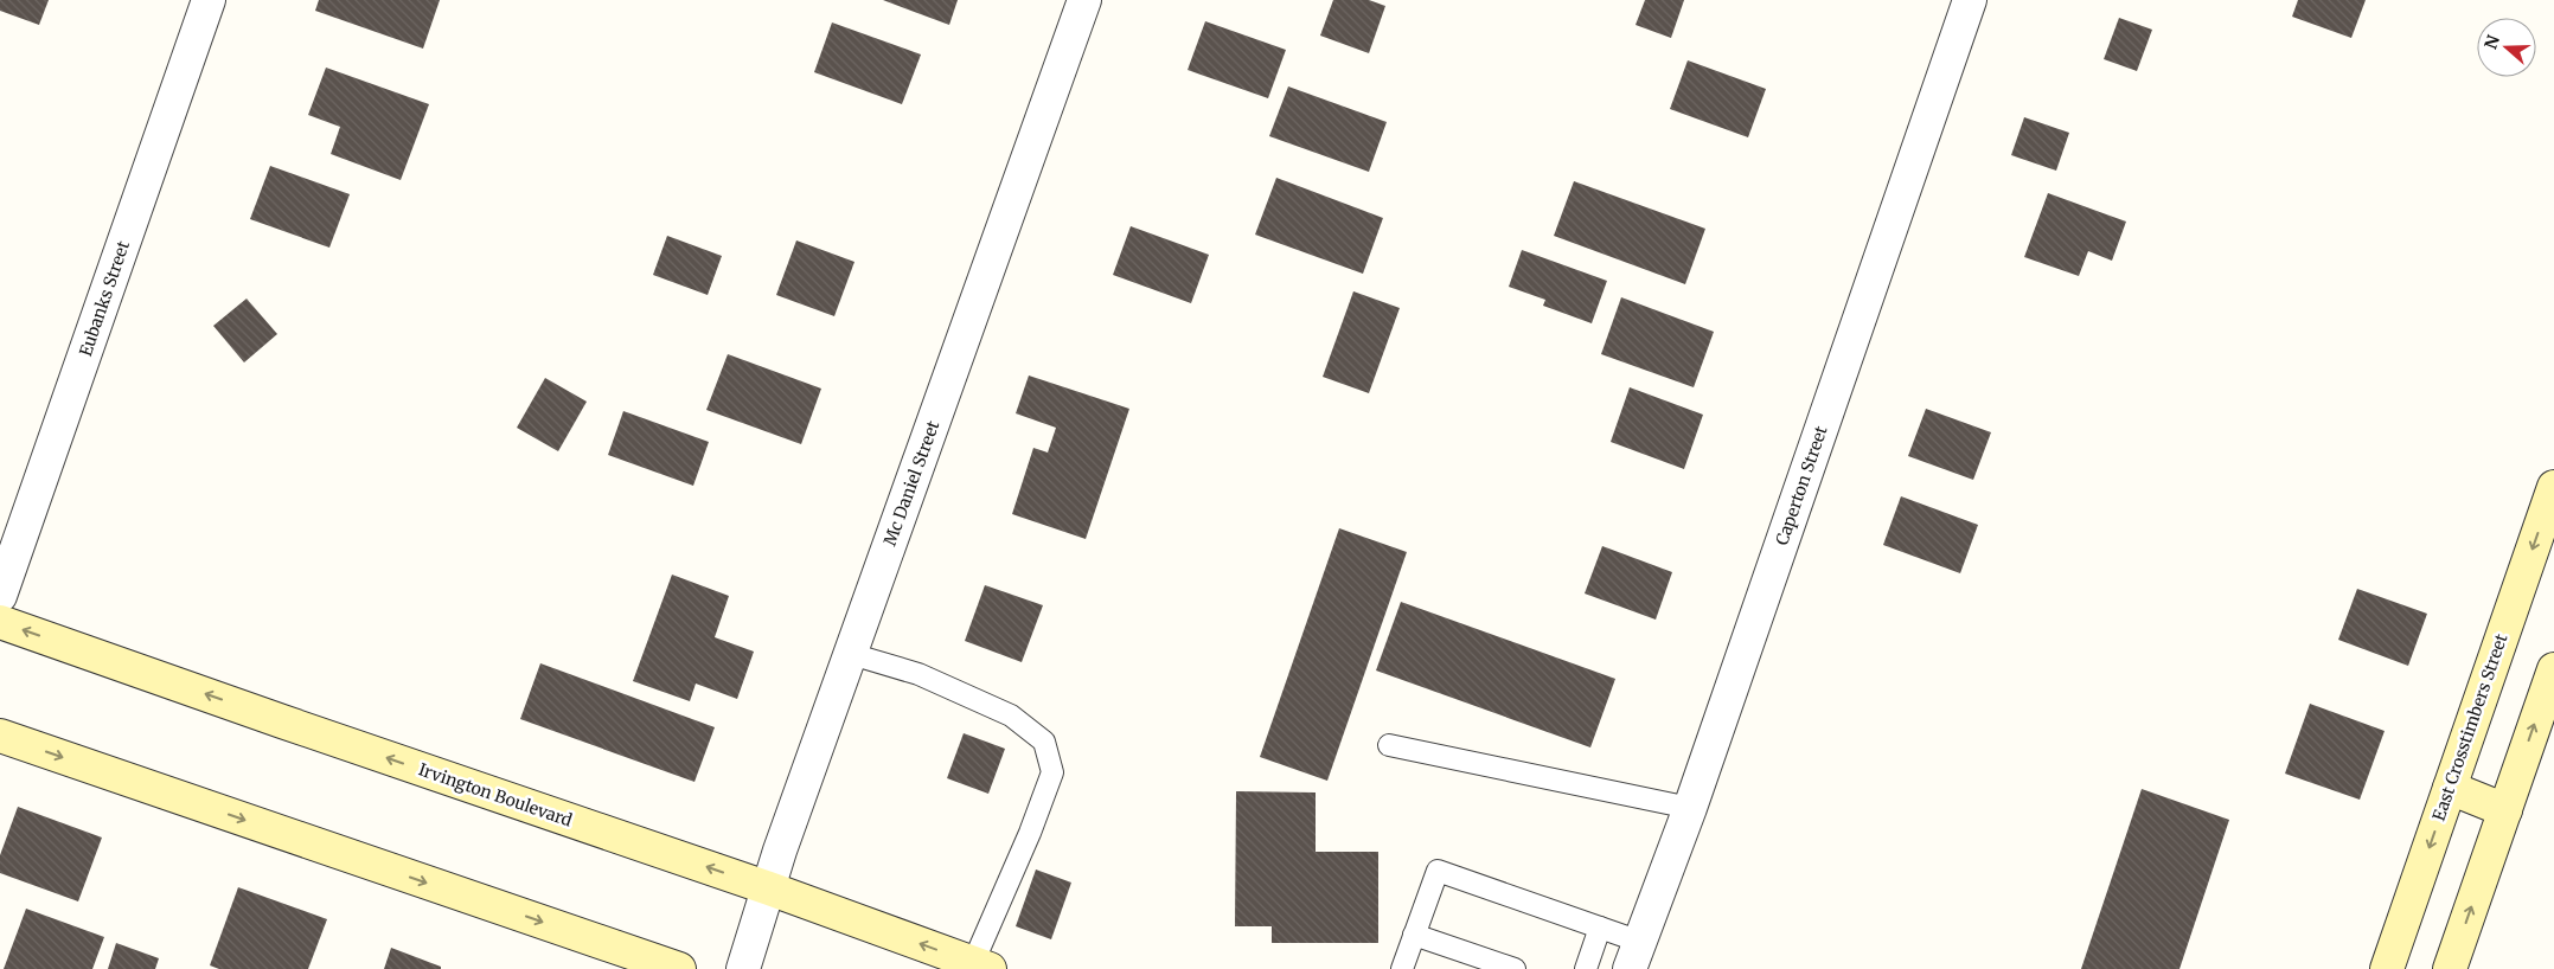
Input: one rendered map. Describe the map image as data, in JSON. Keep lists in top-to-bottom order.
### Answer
{
  "streets": {
    "main road": ["East Crosstimbers Street", "Irvington Boulevard"],
    "street": ["Eubanks Street", "Mc Daniel Street", "Caperton Street"]
  },
  "crossings": [
    ["Mc Daniel Street", "Irvington Boulevard"]
  ],
  "north": "left"
}
